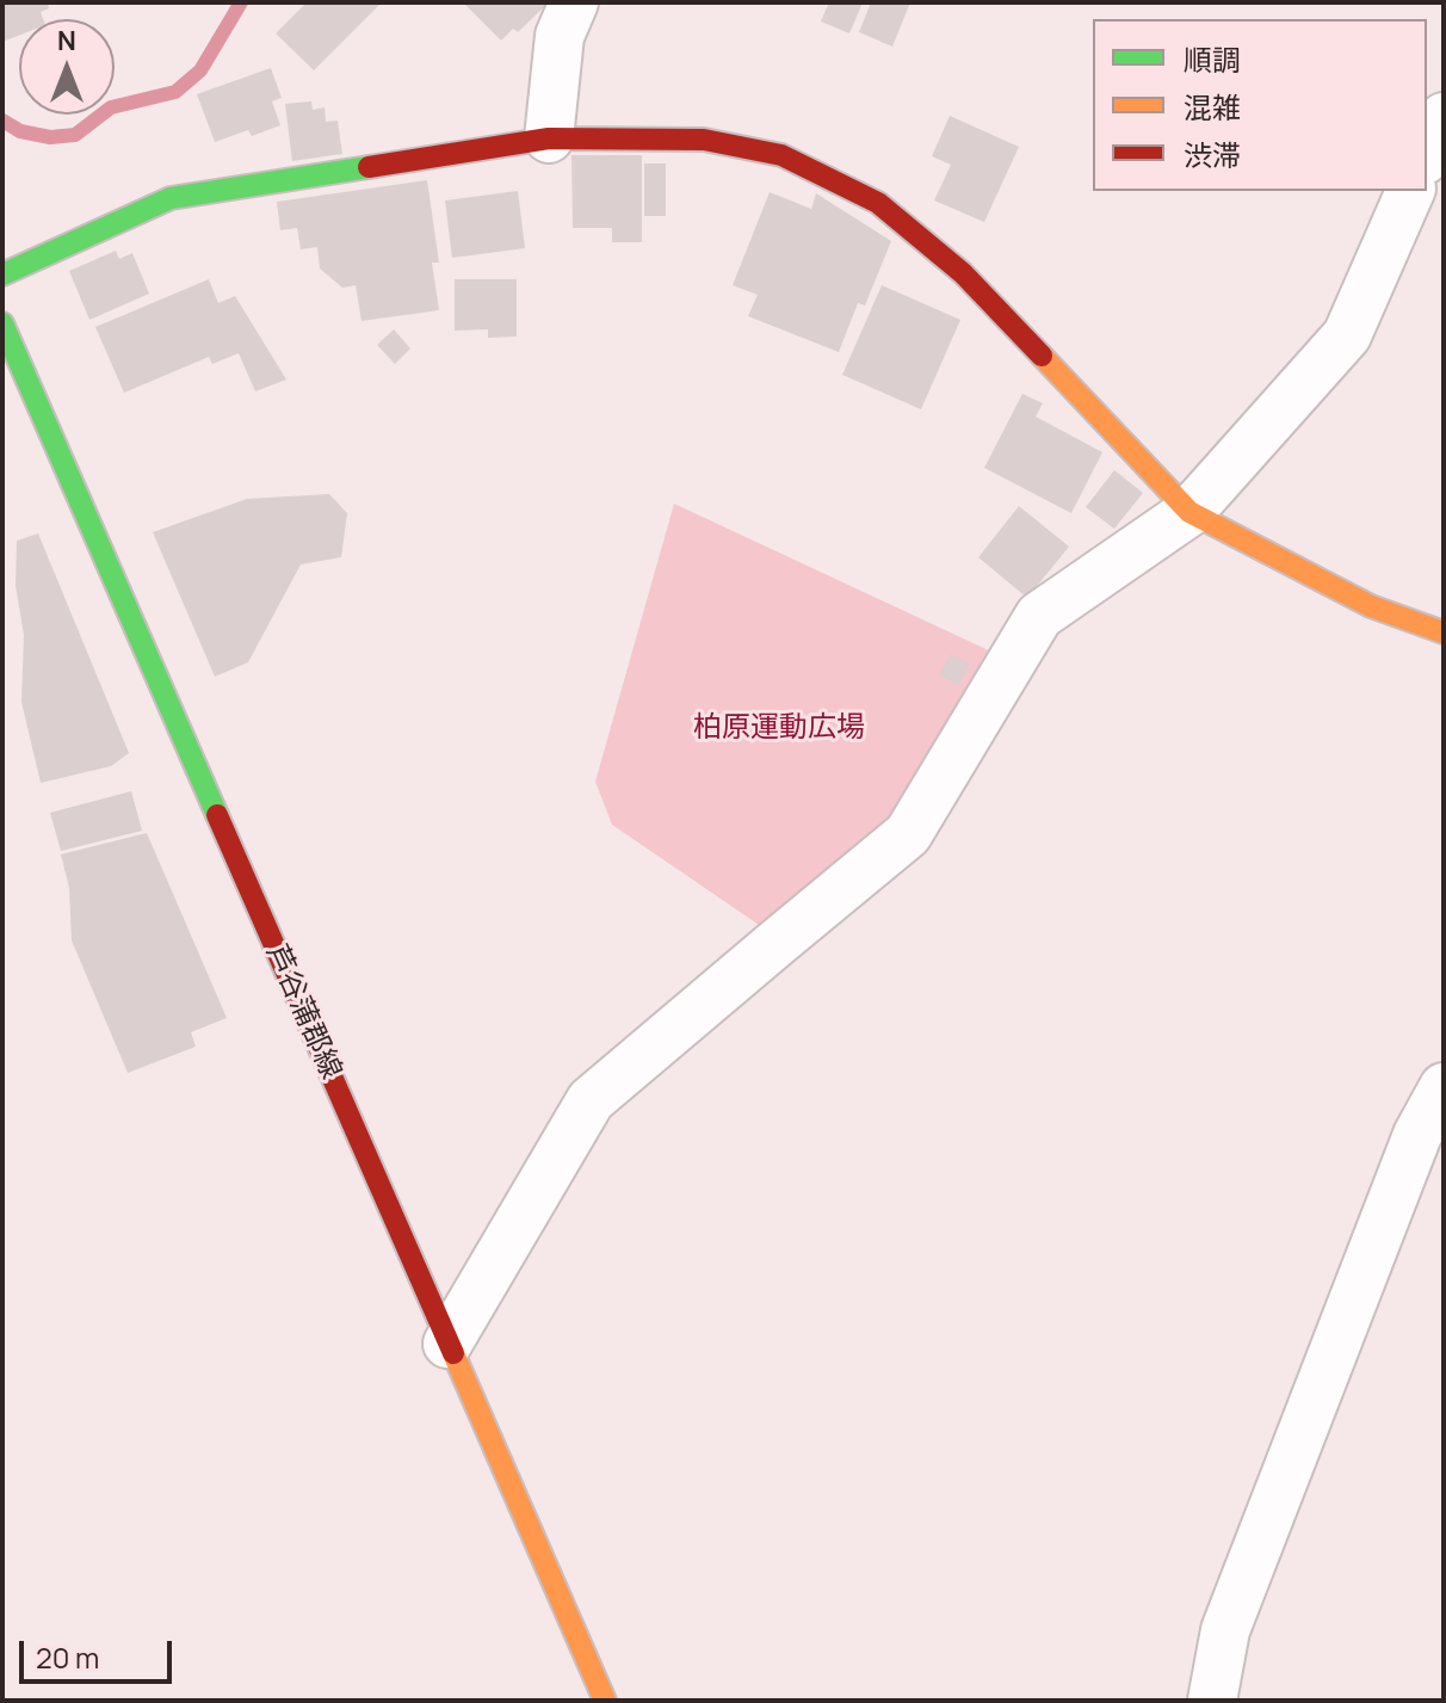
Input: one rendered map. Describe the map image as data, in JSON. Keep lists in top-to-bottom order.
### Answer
{
  "streets": {
    "street": ["芦谷蒲郡線"]
  },
  "parks": ["柏原運動広場"],
  "legend": ["順調", "混雑", "渋滞"],
  "scale_bar": "20 m",
  "north": "top"
}
